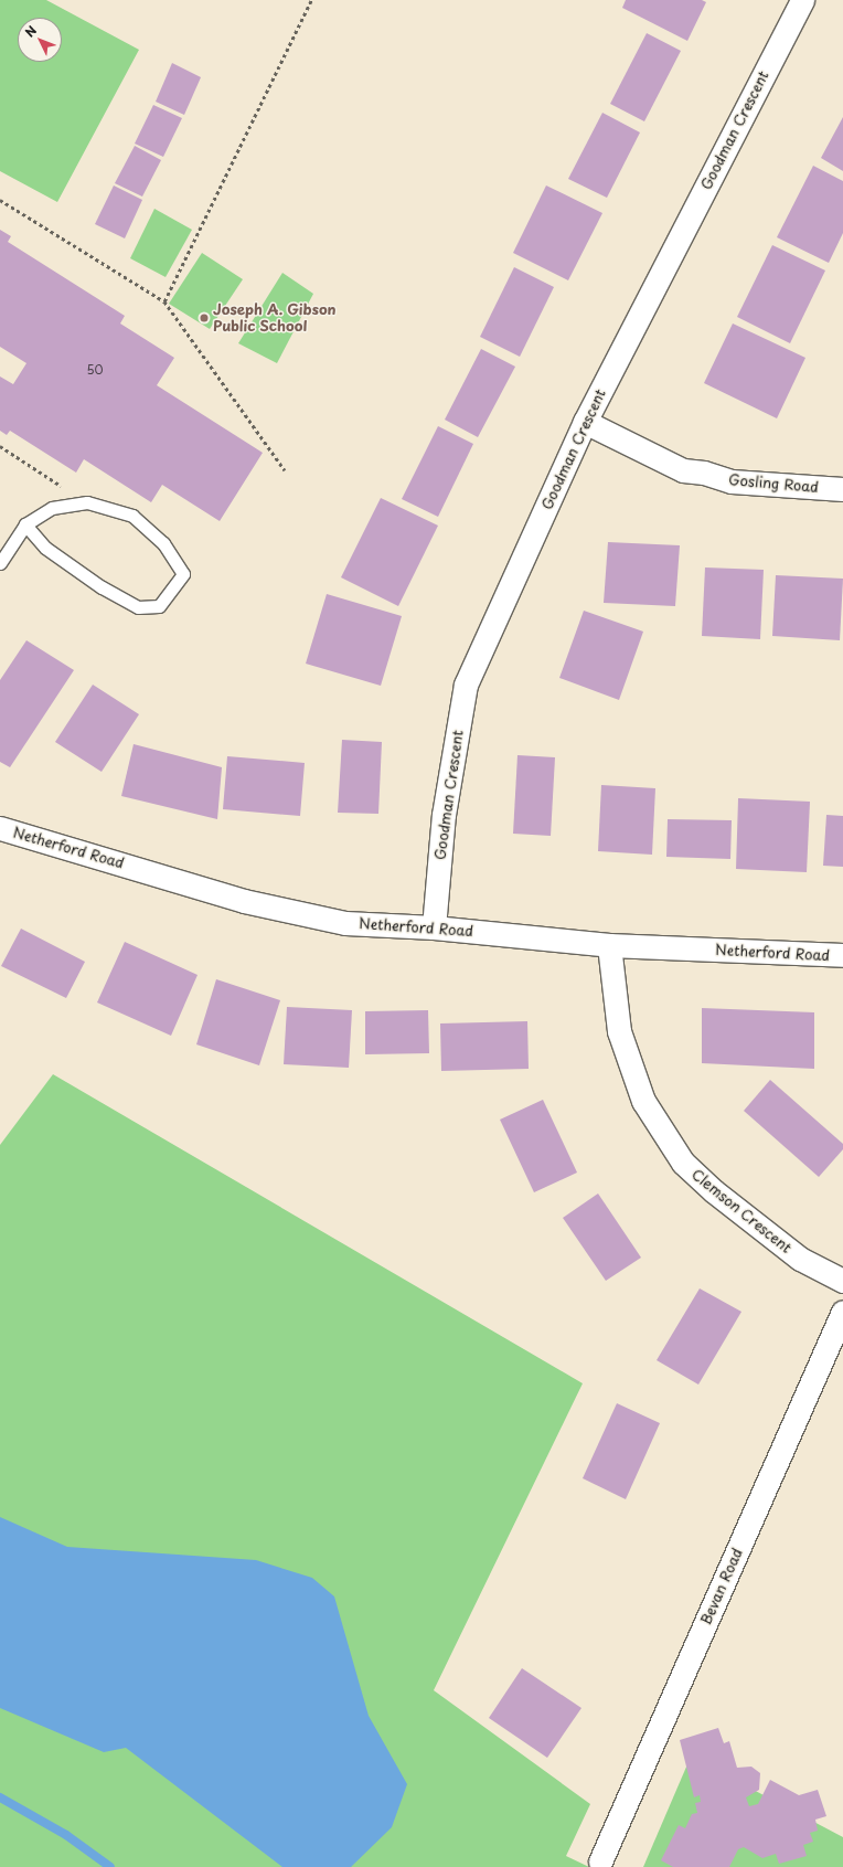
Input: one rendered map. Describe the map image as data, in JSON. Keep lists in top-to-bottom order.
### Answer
{
  "streets": {
    "street": [
      "Goodman Crescent",
      "Gosling Road",
      "Netherford Road",
      "Clemson Crescent",
      "Bevan Road"
    ]
  },
  "crossings": [
    ["Goodman Crescent", "Gosling Road"],
    ["Goodman Crescent", "Netherford Road"],
    ["Netherford Road", "Clemson Crescent"]
  ],
  "places": ["Joseph A. Gibson Public School"],
  "house_numbers": ["50"],
  "north": "top left"
}
